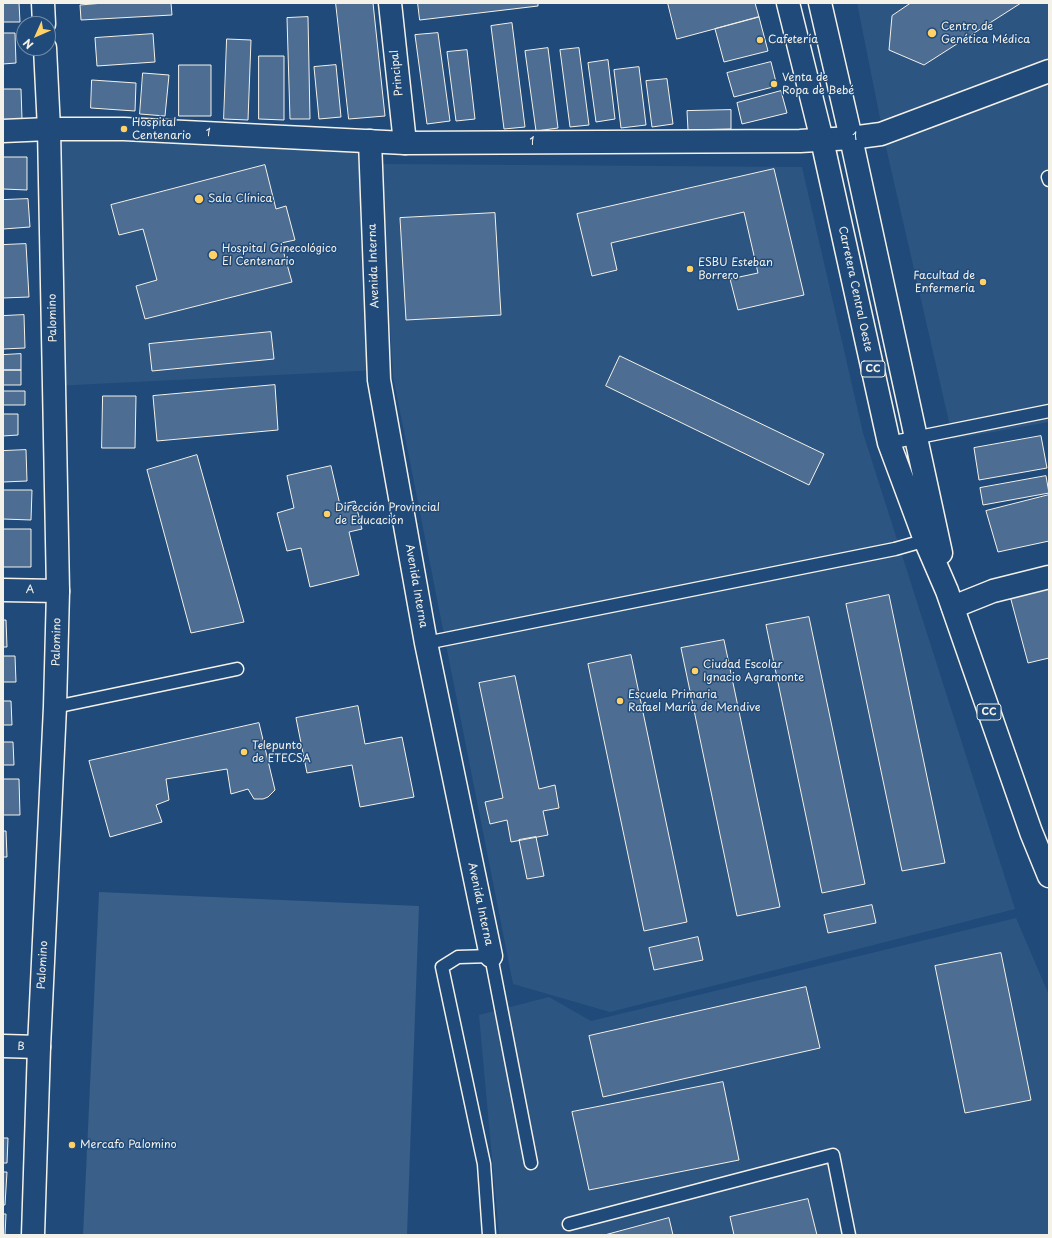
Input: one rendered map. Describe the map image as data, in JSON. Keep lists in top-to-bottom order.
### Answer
{
  "streets": {
    "street": [
      "Principal",
      "1",
      "Avenida Interna",
      "Carretera Central Oeste",
      "Palomino",
      "CC",
      "A",
      "B"
    ]
  },
  "crossings": [
    ["Principal", "1"],
    ["1", "Avenida Interna"],
    ["1", "Carretera Central Oeste"],
    ["1", "Palomino"],
    ["Palomino", "A"],
    ["Palomino", "B"]
  ],
  "places": [
    "Centro de Genética Médica",
    "Cafetería",
    "Venta de Ropa de Bebé",
    "Hospital Centenario",
    "Sala Clínica",
    "Hospital Ginecológico El Centenario",
    "ESBU Esteban Borrero",
    "Facultad de Enfermería",
    "Dirección Provincial de Educación",
    "Ciudad Escolar Ignacio Agramonte",
    "Escuela Primaria Rafael María de Mendive",
    "Telepunto de ETECSA",
    "Mercafo Palomino"
  ],
  "north": "bottom left"
}
